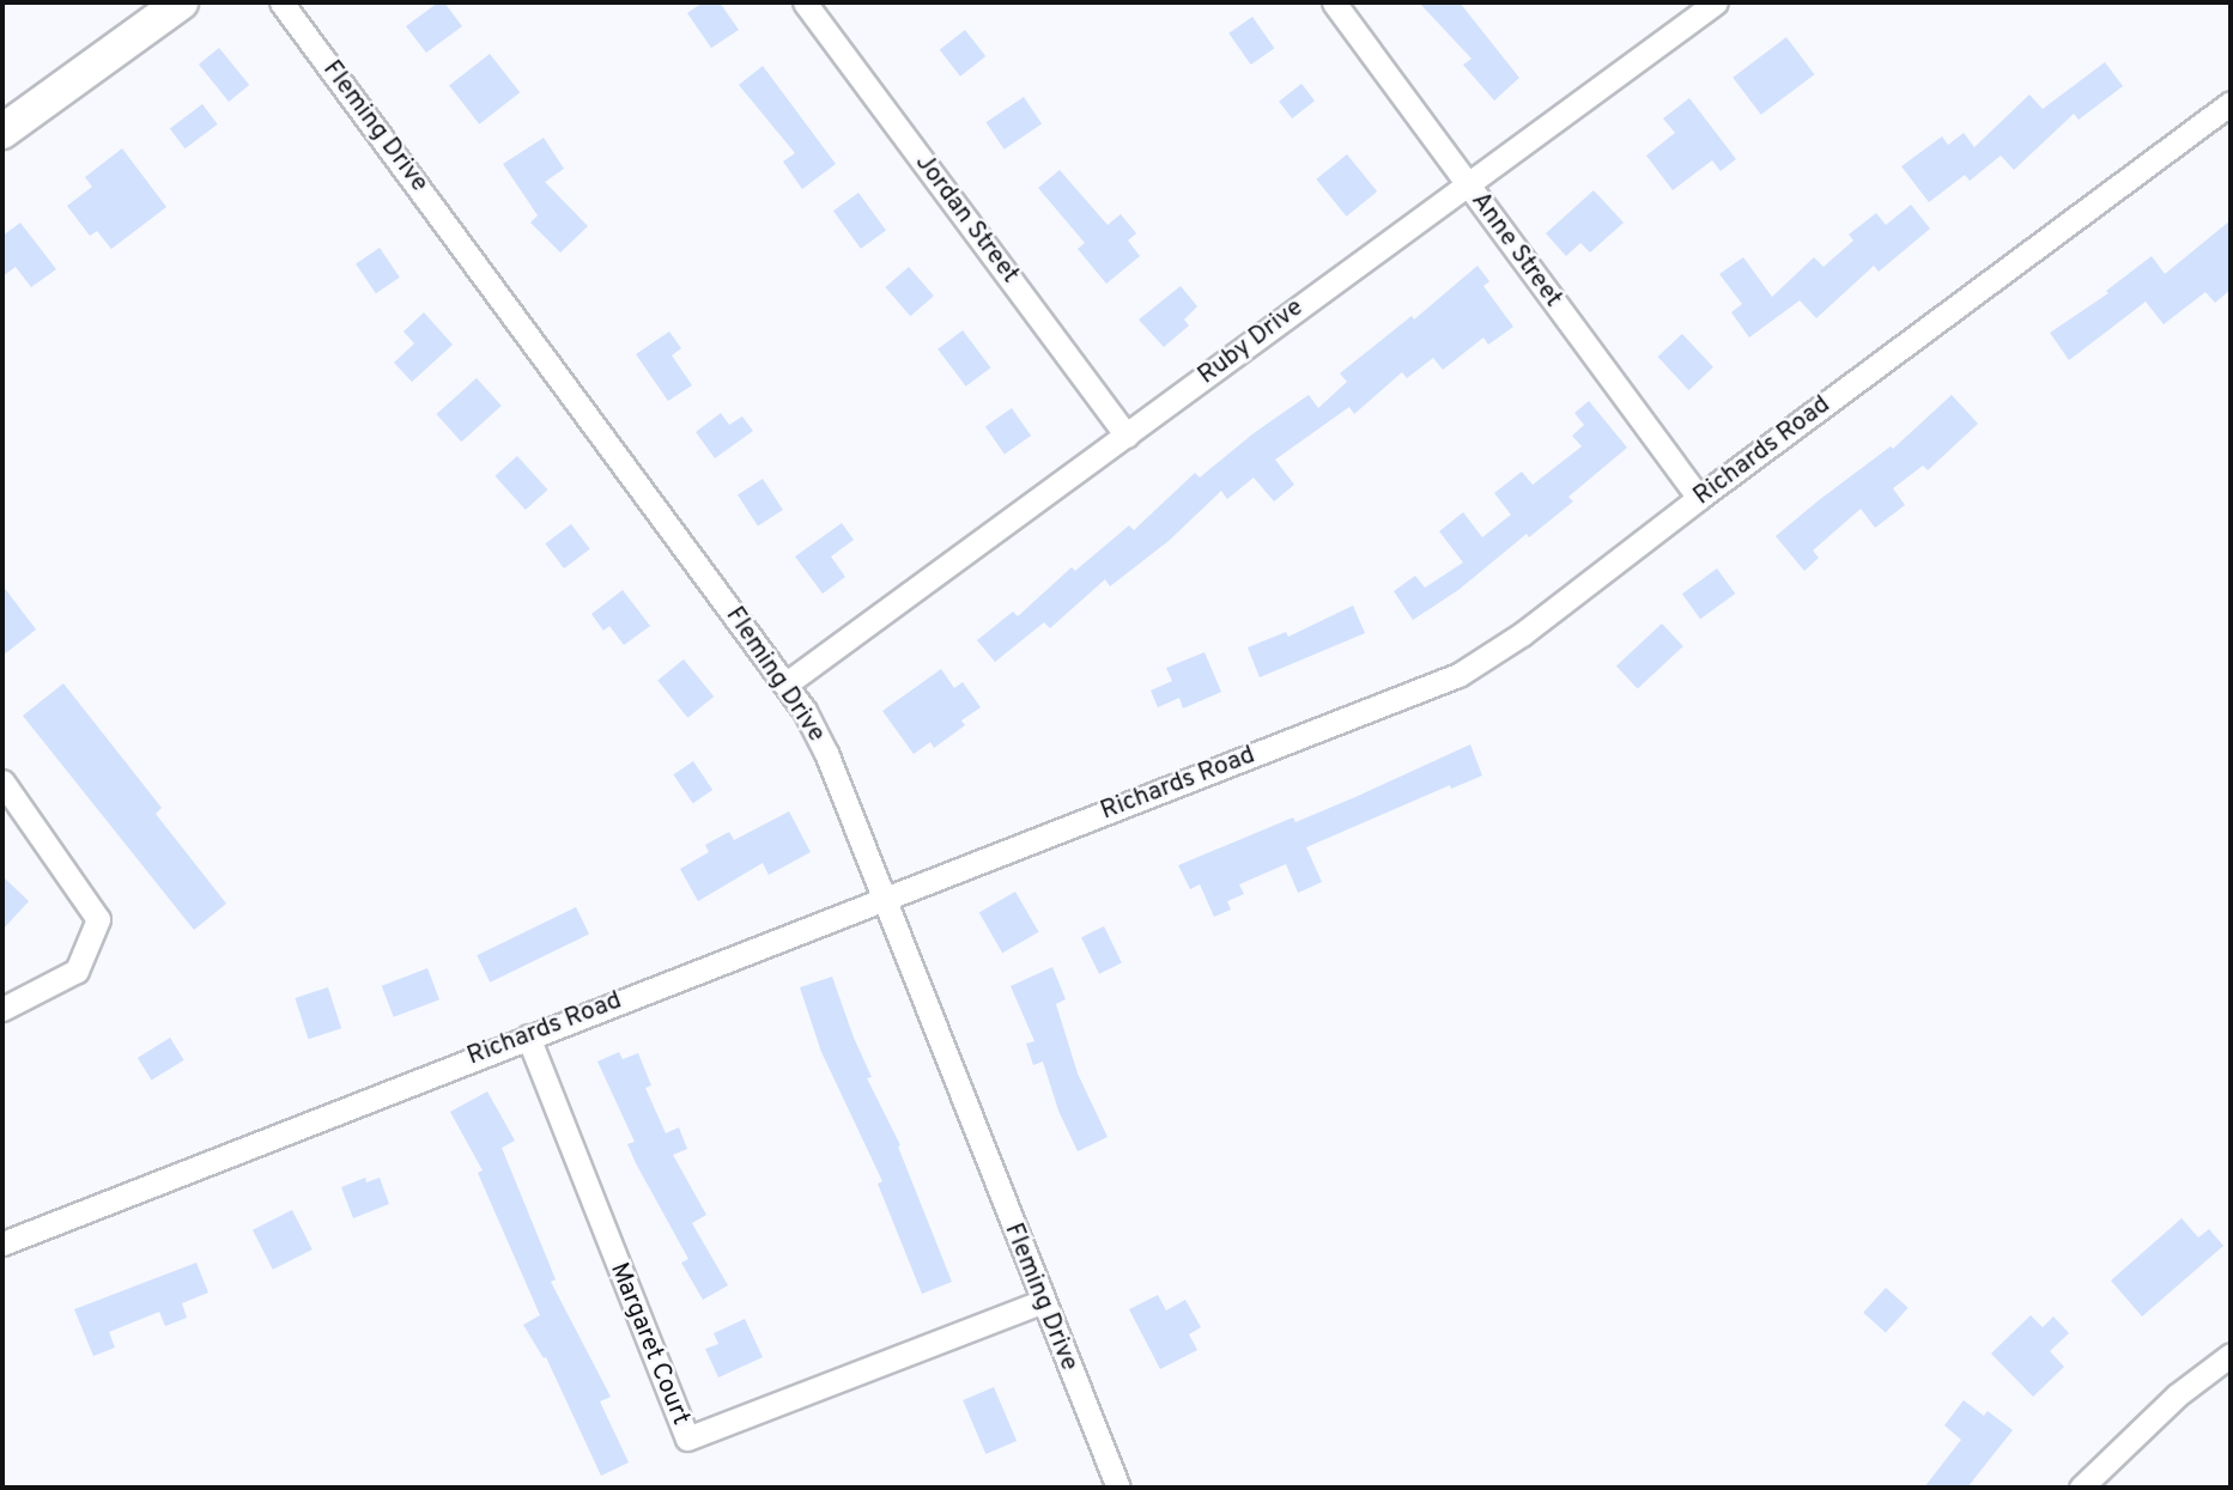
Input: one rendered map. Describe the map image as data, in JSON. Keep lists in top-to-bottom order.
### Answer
{
  "streets": {
    "street": [
      "Fleming Drive",
      "Jordan Street",
      "Anne Street",
      "Ruby Drive",
      "Richards Road",
      "Margaret Court"
    ]
  },
  "crossings": [
    ["Fleming Drive", "Ruby Drive"],
    ["Fleming Drive", "Richards Road"],
    ["Fleming Drive", "Margaret Court"],
    ["Jordan Street", "Ruby Drive"],
    ["Anne Street", "Ruby Drive"],
    ["Anne Street", "Richards Road"],
    ["Richards Road", "Margaret Court"]
  ]
}
